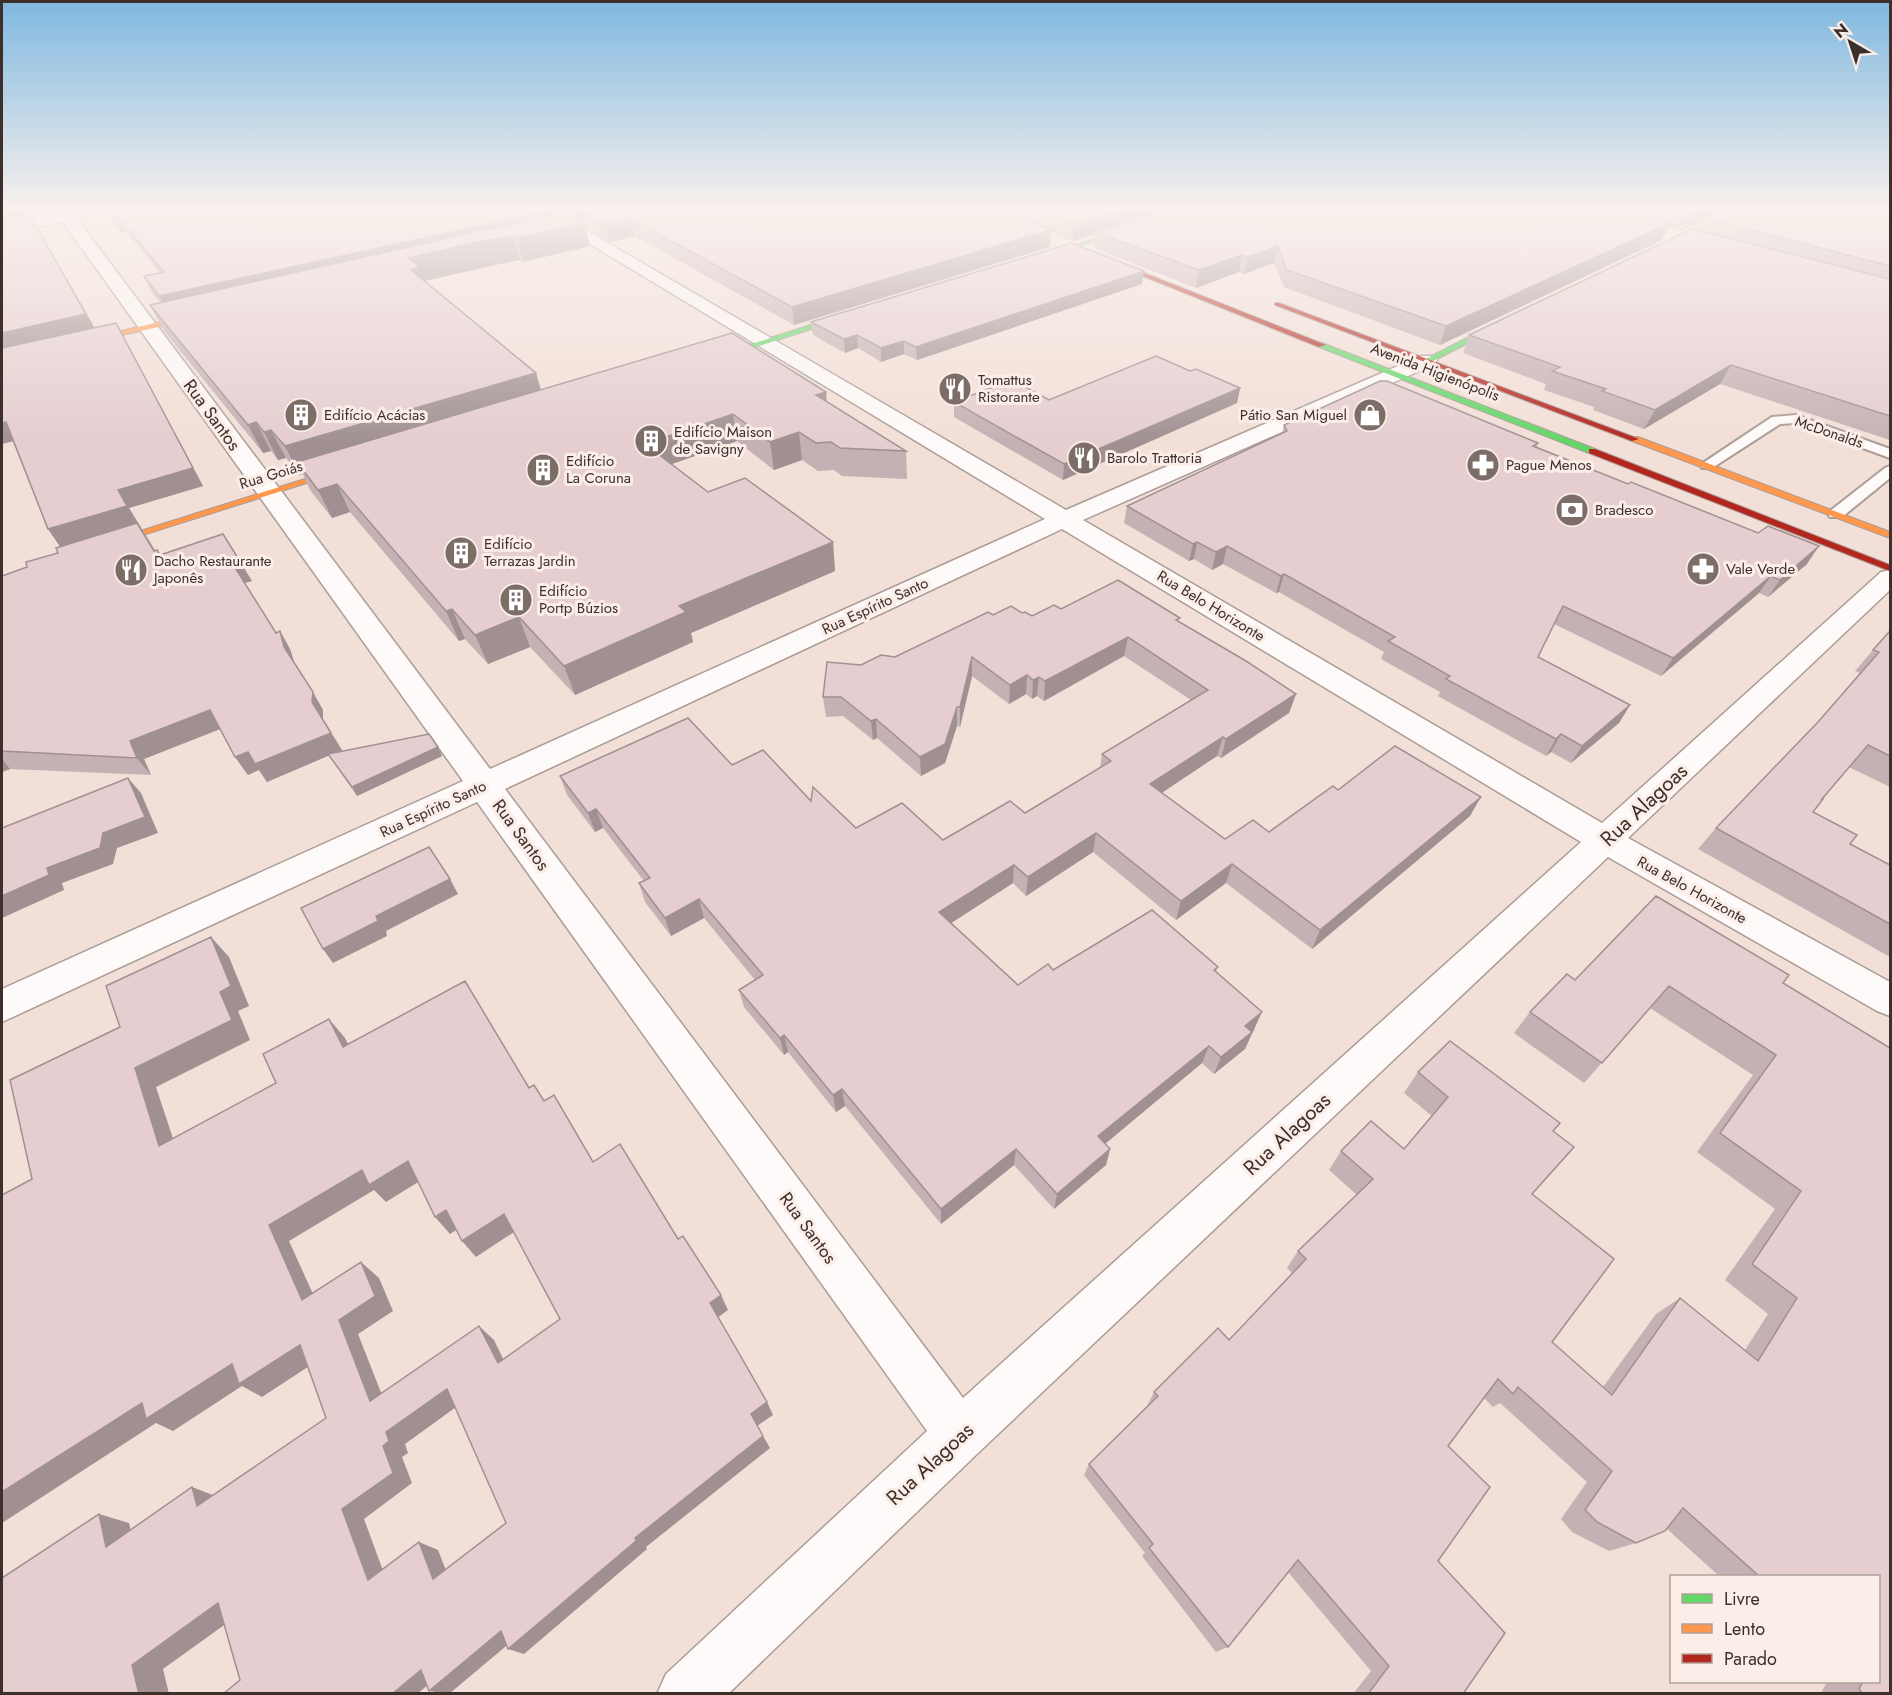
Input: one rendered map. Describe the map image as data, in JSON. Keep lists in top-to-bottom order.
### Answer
{
  "streets": {
    "main road": ["Avenida Higienópolis", "Rua Goiás", "Rua Espírito Santo"],
    "street": ["Rua Santos", "Rua Belo Horizonte", "Rua Alagoas"],
    "lane": ["McDonalds"]
  },
  "crossings": [
    ["Avenida Higienópolis", "McDonalds"],
    ["Avenida Higienópolis", "Rua Espírito Santo"],
    ["Rua Santos", "Rua Goiás"],
    ["Rua Santos", "Rua Espírito Santo"],
    ["Rua Santos", "Rua Alagoas"],
    ["Rua Espírito Santo", "Rua Belo Horizonte"],
    ["Rua Belo Horizonte", "Rua Alagoas"]
  ],
  "places": {
    "restaurant": ["Tomattus Ristorante", "Barolo Trattoria", "Dacho Restaurante Japonês"],
    "building": [
      "Edifício Acácias",
      "Edifício Maison de Savigny",
      "Edifício La Coruna",
      "Edifício Terrazas Jardin",
      "Edifício Portp Búzios"
    ],
    "shop": ["Pátio San Miguel"],
    "pharmacy": ["Pague Menos", "Vale Verde"],
    "bank": ["Bradesco"]
  },
  "legend": ["Livre", "Lento", "Parado"],
  "north": "top left"
}
